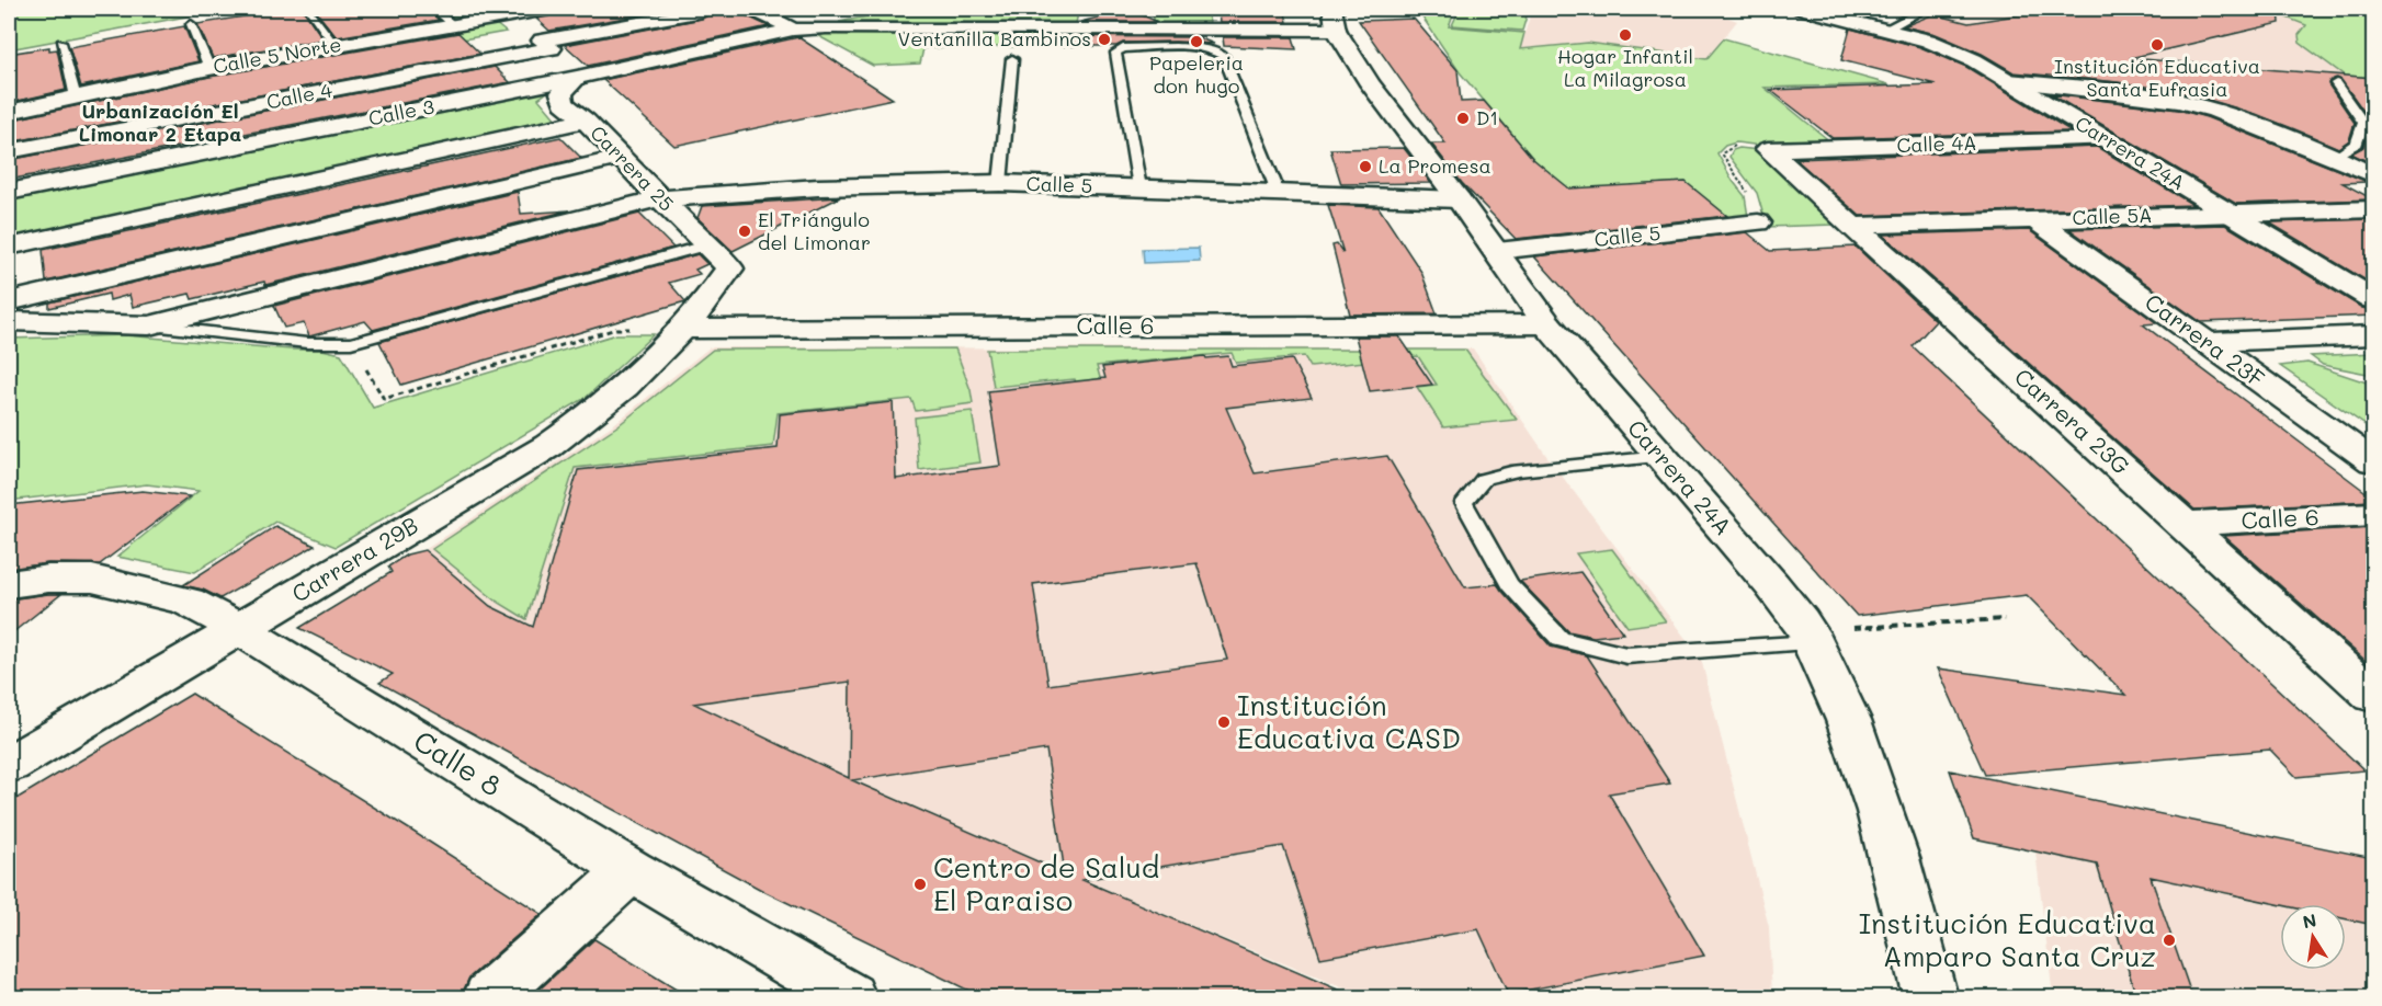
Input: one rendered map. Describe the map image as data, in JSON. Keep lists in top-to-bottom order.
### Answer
{
  "streets": {
    "street": [
      "Calle 5 Norte",
      "Calle 4",
      "Calle 3",
      "Calle 4A",
      "Carrera 24A",
      "Carrera 25",
      "Calle 5",
      "Calle 5A",
      "Calle 6",
      "Carrera 23F",
      "Carrera 23G",
      "Carrera 29B",
      "Calle 8"
    ]
  },
  "crossings": [
    ["Calle 3", "Carrera 25"],
    ["Calle 4A", "Carrera 24A"],
    ["Calle 4A", "Carrera 23G"],
    ["Carrera 24A", "Calle 5"],
    ["Carrera 24A", "Calle 5A"],
    ["Carrera 24A", "Calle 6"],
    ["Carrera 25", "Calle 5"],
    ["Carrera 25", "Calle 6"],
    ["Carrera 25", "Carrera 29B"],
    ["Calle 5A", "Carrera 23F"],
    ["Calle 5A", "Carrera 23G"],
    ["Calle 6", "Carrera 23G"],
    ["Calle 6", "Carrera 29B"],
    ["Carrera 29B", "Calle 8"]
  ],
  "districts": ["Urbanización El Limonar 2 Etapa"],
  "places": [
    "Hogar Infantil La Milagrosa",
    "Ventanilla Bambinos",
    "Papeleria don hugo",
    "Institución Educativa Santa Eufrasia",
    "D1",
    "La Promesa",
    "El Triángulo del Limonar",
    "Institución Educativa CASD",
    "Centro de Salud El Paraiso",
    "Institución Educativa Amparo Santa Cruz"
  ],
  "north": "top"
}
